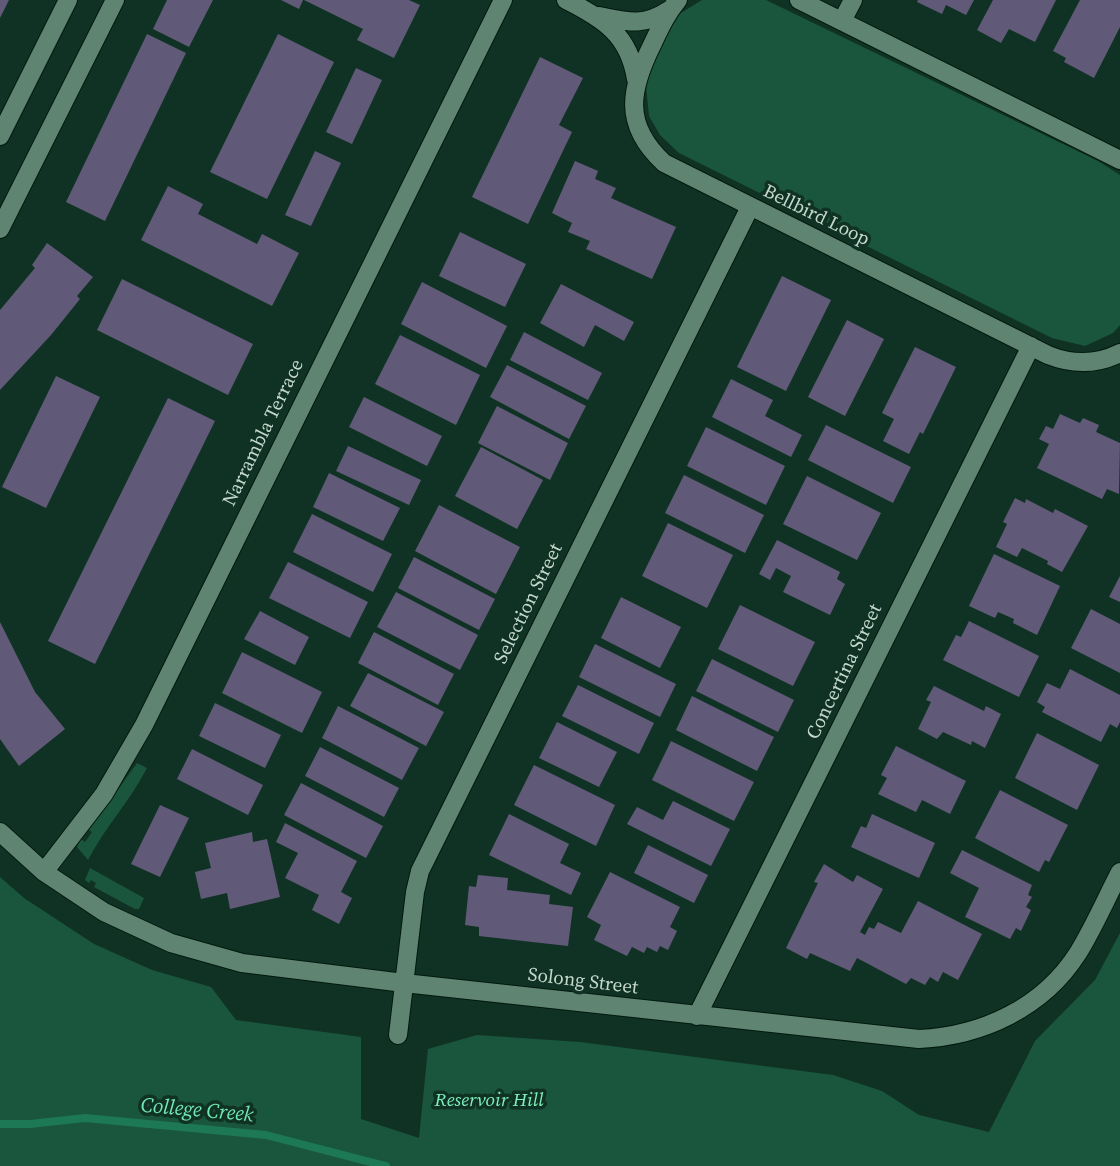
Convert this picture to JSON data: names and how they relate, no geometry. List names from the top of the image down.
{
  "streets": {
    "street": [
      "Bellbird Loop",
      "Narrambla Terrace",
      "Selection Street",
      "Concertina Street",
      "Solong Street"
    ]
  },
  "crossings": [
    ["Bellbird Loop", "Selection Street"],
    ["Bellbird Loop", "Concertina Street"],
    ["Narrambla Terrace", "Solong Street"],
    ["Selection Street", "Solong Street"],
    ["Concertina Street", "Solong Street"]
  ],
  "water": ["College Creek"],
  "parks": ["Reservoir Hill"]
}
